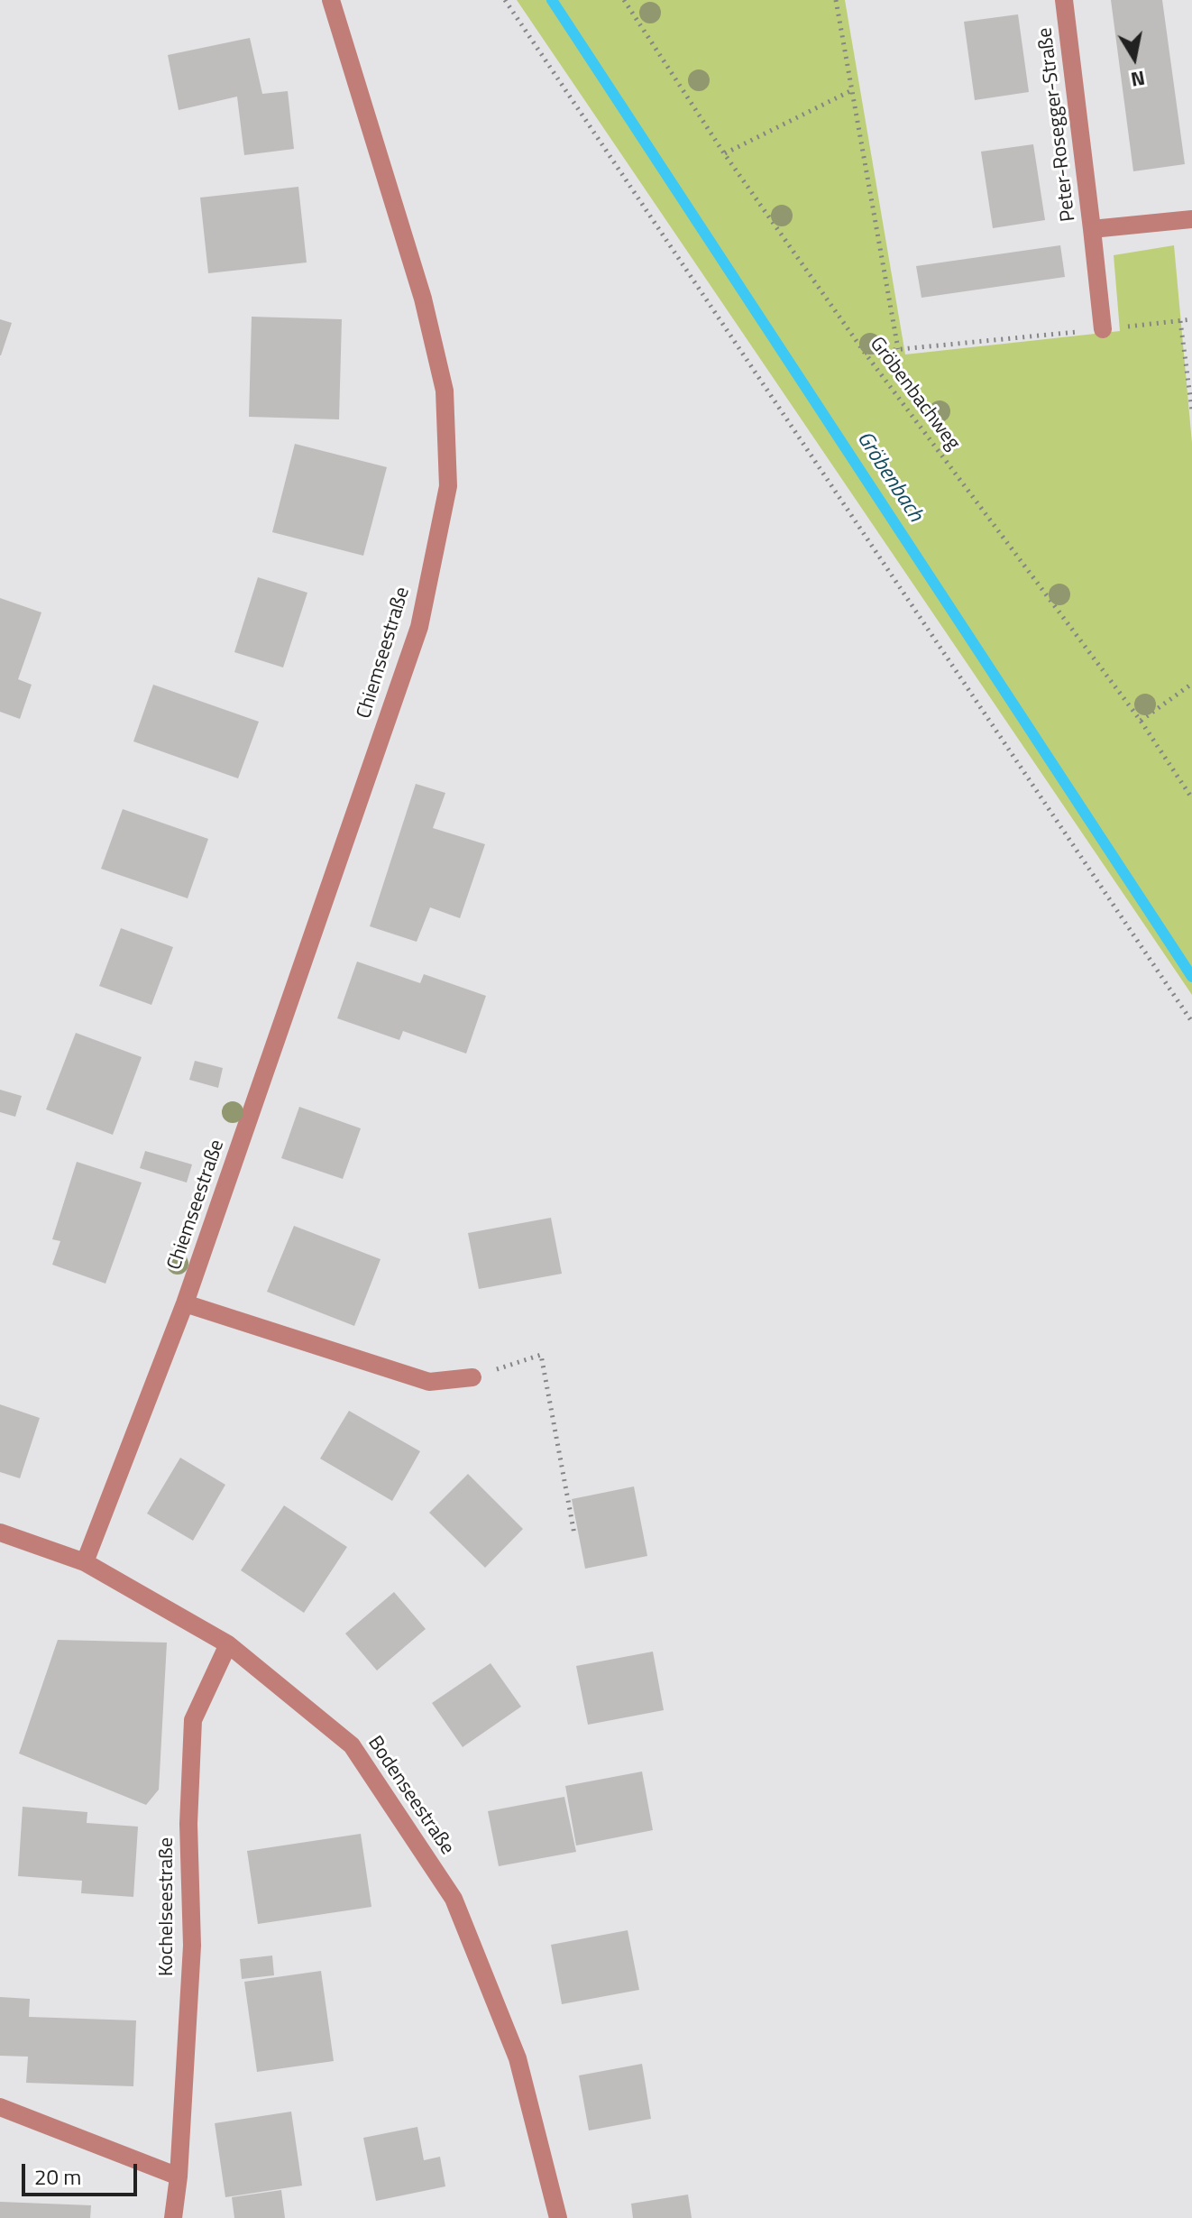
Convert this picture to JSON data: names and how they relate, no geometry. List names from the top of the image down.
{
  "streets": {
    "street": [
      "Peter-Rosegger-Straße",
      "Chiemseestraße",
      "Bodenseestraße",
      "Kochelseestraße"
    ],
    "path": ["Gröbenbachweg"]
  },
  "crossings": [
    ["Chiemseestraße", "Bodenseestraße"],
    ["Bodenseestraße", "Kochelseestraße"]
  ],
  "water": ["Gröbenbach"],
  "scale_bar": "20 m",
  "north": "bottom"
}
